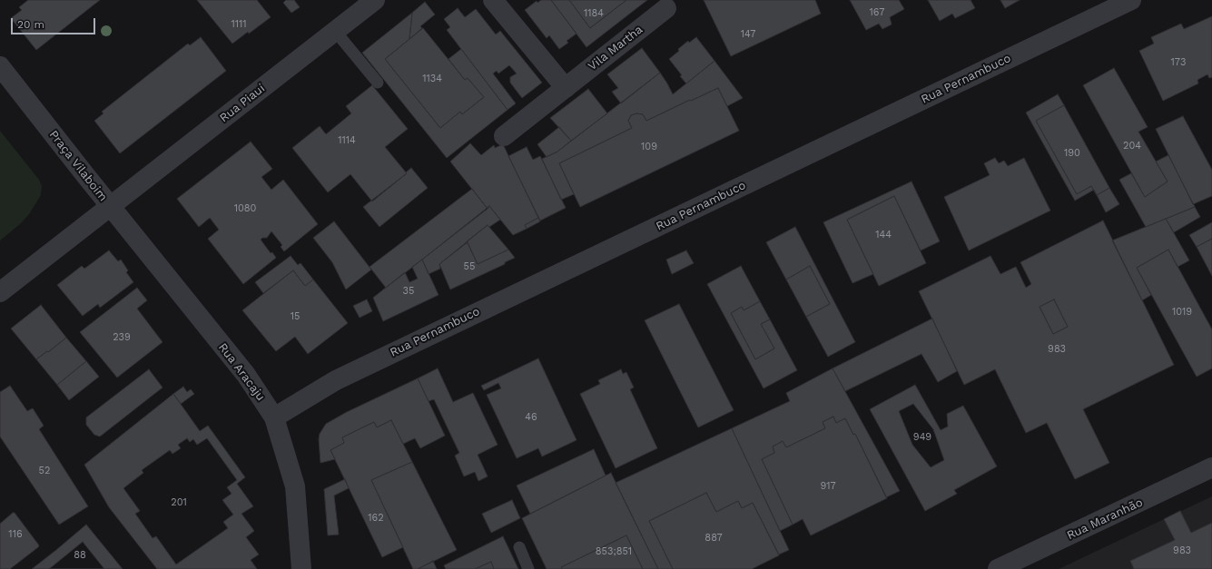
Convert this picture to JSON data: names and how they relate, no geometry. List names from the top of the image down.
{
  "streets": {
    "street": [
      "Vila Martha",
      "Rua Pernambuco",
      "Rua Piauí",
      "Praça Vilaboim",
      "Rua Aracaju",
      "Rua Maranhão"
    ]
  },
  "crossings": [
    ["Rua Pernambuco", "Rua Aracaju"],
    ["Rua Piauí", "Praça Vilaboim"],
    ["Rua Piauí", "Rua Aracaju"],
    ["Praça Vilaboim", "Rua Aracaju"]
  ],
  "house_numbers": [
    "167",
    "1184",
    "1111",
    "147",
    "173",
    "1134",
    "1114",
    "204",
    "109",
    "190",
    "1080",
    "144",
    "55",
    "35",
    "1019",
    "15",
    "239",
    "983",
    "46",
    "949",
    "52",
    "917",
    "201",
    "162",
    "116",
    "887",
    "983",
    "853;851",
    "88"
  ],
  "scale_bar": "20 m"
}
